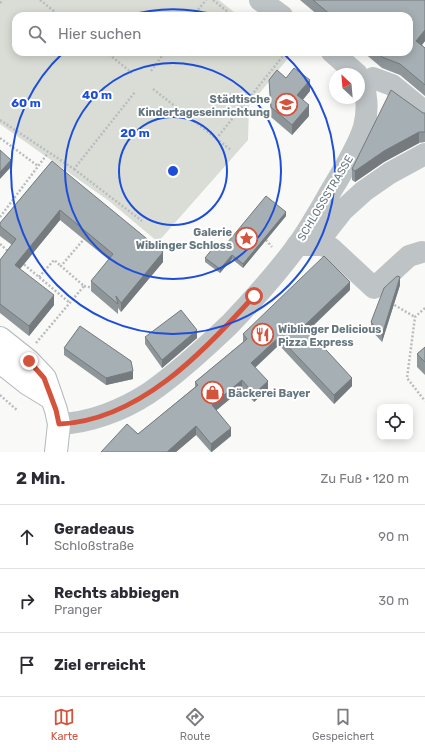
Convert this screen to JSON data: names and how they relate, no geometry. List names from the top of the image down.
{
  "streets": {
    "street": ["SCHLOSSSTRASSE"]
  },
  "places": {
    "school or university": ["Städtische Kindertageseinrichtung"],
    "place": ["Galerie Wiblinger Schloss"],
    "restaurant": ["Wiblinger Delicious Pizza Express"],
    "shop": ["Bäckerei Bayer"]
  },
  "north": "top left",
  "page": {
    "search": "Hier suchen",
    "heading": ["2 Min.", "Zu Fuß · 120 m"],
    "list": [
      ["Geradeaus", "Schloßstraße", "90 m"],
      ["Rechts abbiegen", "Pranger", "30 m"],
      "Ziel erreicht"
    ],
    "nav": ["Karte", "Route", "Gespeichert"]
  },
  "rings": ["40 m", "60 m", "20 m"]
}
